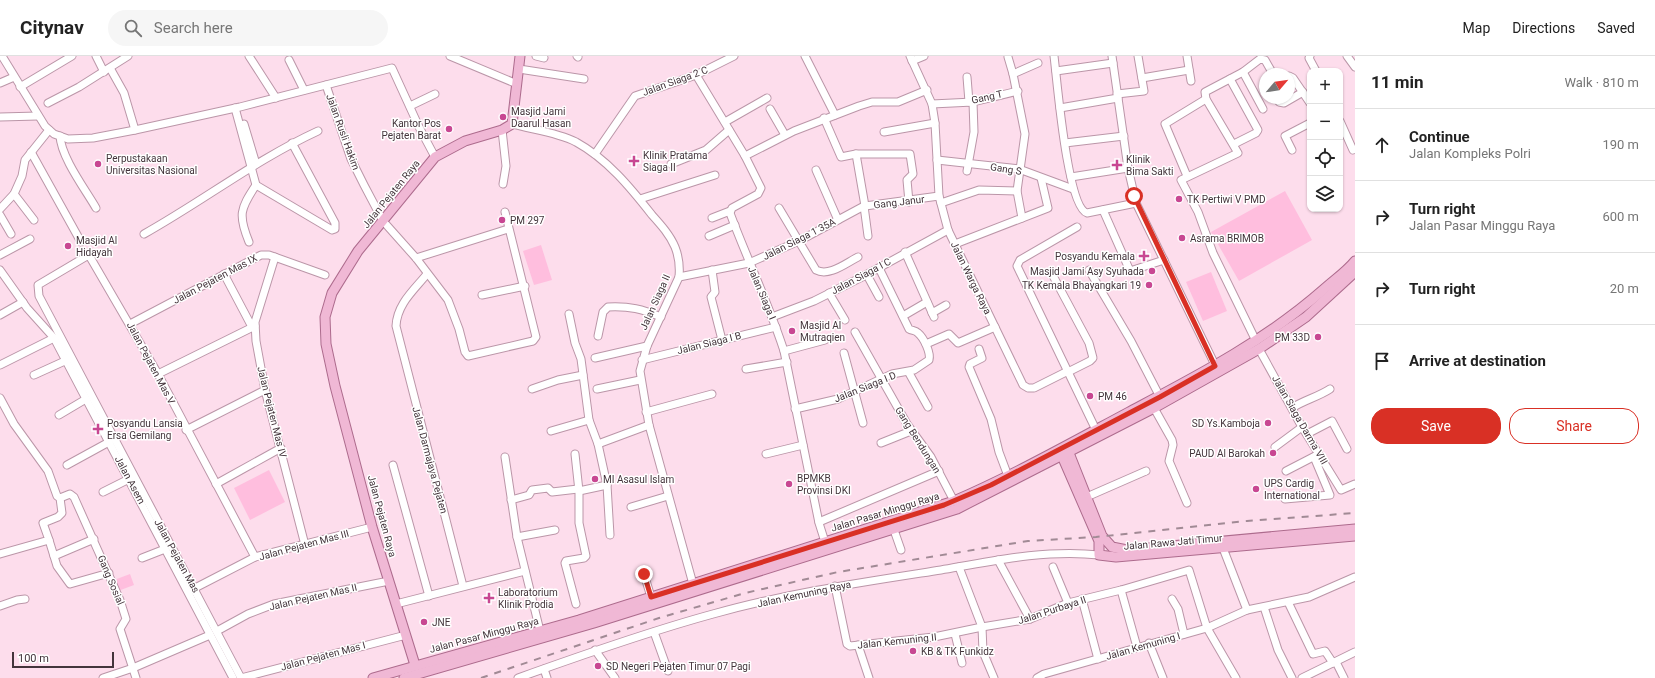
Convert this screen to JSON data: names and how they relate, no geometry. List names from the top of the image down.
{
  "streets": {
    "main road": ["Jalan Pejaten Raya", "Jalan Pasar Minggu Raya", "Jalan Rawa Jati Timur"],
    "street": [
      "Jalan Siaga 2 C",
      "Gang T",
      "Jalan Rusli Hakim",
      "Gang S",
      "Gang Janur",
      "Jalan Siaga 1 35A",
      "Jalan Siaga I C",
      "Jalan Warga Raya",
      "Jalan Pejaten Mas IX",
      "Jalan Siaga I",
      "Jalan Siaga II",
      "Jalan Siaga I B",
      "Jalan Pejaten Mas V",
      "Jalan Siaga I D",
      "Jalan Pejaten Mas IV",
      "Jalan Siaga Darma VIII",
      "Gang Bendungan",
      "Jalan Darmajaya Pejaten",
      "Jalan Asem",
      "Jalan Pejaten Mas III",
      "Jalan Pejaten Mas",
      "Gang Sosial",
      "Jalan Kemuning Raya",
      "Jalan Pejaten Mas II",
      "Jalan Purbaya II",
      "Jalan Kemuning II",
      "Jalan Kemuning I",
      "Jalan Pejaten Mas I"
    ]
  },
  "crossings": [
    ["Jalan Siaga 2 C", "Jalan Siaga II"],
    ["Gang T", "Jalan Warga Raya"],
    ["Jalan Rusli Hakim", "Jalan Pejaten Raya"],
    ["Gang S", "Jalan Warga Raya"],
    ["Jalan Pejaten Raya", "Jalan Pasar Minggu Raya"],
    ["Jalan Pejaten Raya", "Jalan Pejaten Mas III"],
    ["Jalan Pejaten Raya", "Jalan Pejaten Mas II"],
    ["Jalan Pejaten Raya", "Jalan Pejaten Mas I"],
    ["Gang Janur", "Jalan Warga Raya"],
    ["Jalan Siaga 1 35A", "Jalan Siaga I"],
    ["Jalan Siaga 1 35A", "Jalan Siaga II"],
    ["Jalan Siaga I C", "Jalan Warga Raya"],
    ["Jalan Siaga I C", "Jalan Siaga I"],
    ["Jalan Pejaten Mas IX", "Jalan Pejaten Mas V"],
    ["Jalan Pejaten Mas IX", "Jalan Pejaten Mas IV"],
    ["Jalan Siaga I", "Jalan Siaga I B"],
    ["Jalan Siaga I", "Jalan Siaga I D"],
    ["Jalan Siaga I", "Jalan Pasar Minggu Raya"],
    ["Jalan Siaga II", "Jalan Siaga I B"],
    ["Jalan Siaga II", "Jalan Pasar Minggu Raya"],
    ["Jalan Pejaten Mas V", "Jalan Pejaten Mas III"],
    ["Jalan Pejaten Mas V", "Jalan Pejaten Mas"],
    ["Jalan Siaga I D", "Gang Bendungan"],
    ["Jalan Pejaten Mas IV", "Jalan Pejaten Mas III"],
    ["Jalan Siaga Darma VIII", "Jalan Pasar Minggu Raya"],
    ["Gang Bendungan", "Jalan Pasar Minggu Raya"],
    ["Jalan Pasar Minggu Raya", "Jalan Rawa Jati Timur"],
    ["Jalan Rawa Jati Timur", "Jalan Kemuning Raya"],
    ["Jalan Pejaten Mas III", "Jalan Pejaten Mas"],
    ["Jalan Pejaten Mas", "Jalan Pejaten Mas II"],
    ["Jalan Pejaten Mas", "Jalan Pejaten Mas I"],
    ["Jalan Kemuning Raya", "Jalan Kemuning II"],
    ["Jalan Purbaya II", "Jalan Kemuning II"],
    ["Jalan Purbaya II", "Jalan Kemuning I"]
  ],
  "places": {
    "other": [
      "Masjid Jami Daarul Hasan",
      "Kantor Pos Pejaten Barat",
      "Perpustakaan Universitas Nasional",
      "TK Pertiwi V PMD",
      "PM 297",
      "Asrama BRIMOB",
      "Masjid Al Hidayah",
      "Masjid Jami Asy Syuhada",
      "TK Kemala Bhayangkari 19",
      "Masjid Al Mutraqien",
      "PM 33D",
      "PM 46",
      "SD Ys.Kamboja",
      "PAUD Al Barokah",
      "MI Asasul Islam",
      "BPMKB Provinsi DKI",
      "UPS Cardig International",
      "JNE",
      "KB & TK Funkidz",
      "SD Negeri Pejaten Timur 07 Pagi"
    ],
    "health": [
      "Klinik Pratama Siaga II",
      "Klinik Bima Sakti",
      "Posyandu Kemala",
      "Posyandu Lansia Ersa Gemilang",
      "Laboratorium Klinik Prodia"
    ]
  },
  "scale_bar": "100 m",
  "north": "top right",
  "page": {
    "header": "Citynav",
    "search": "Search here",
    "nav": ["Map", "Directions", "Saved"],
    "heading": ["11 min", "Walk · 810 m"],
    "map_buttons": ["+", "−"],
    "list": [
      ["Continue", "Jalan Kompleks Polri", "190 m"],
      ["Turn right", "Jalan Pasar Minggu Raya", "600 m"],
      ["Turn right", "20 m"],
      "Arrive at destination"
    ],
    "buttons": ["Save", "Share"],
    "scale": "100 m"
  }
}
